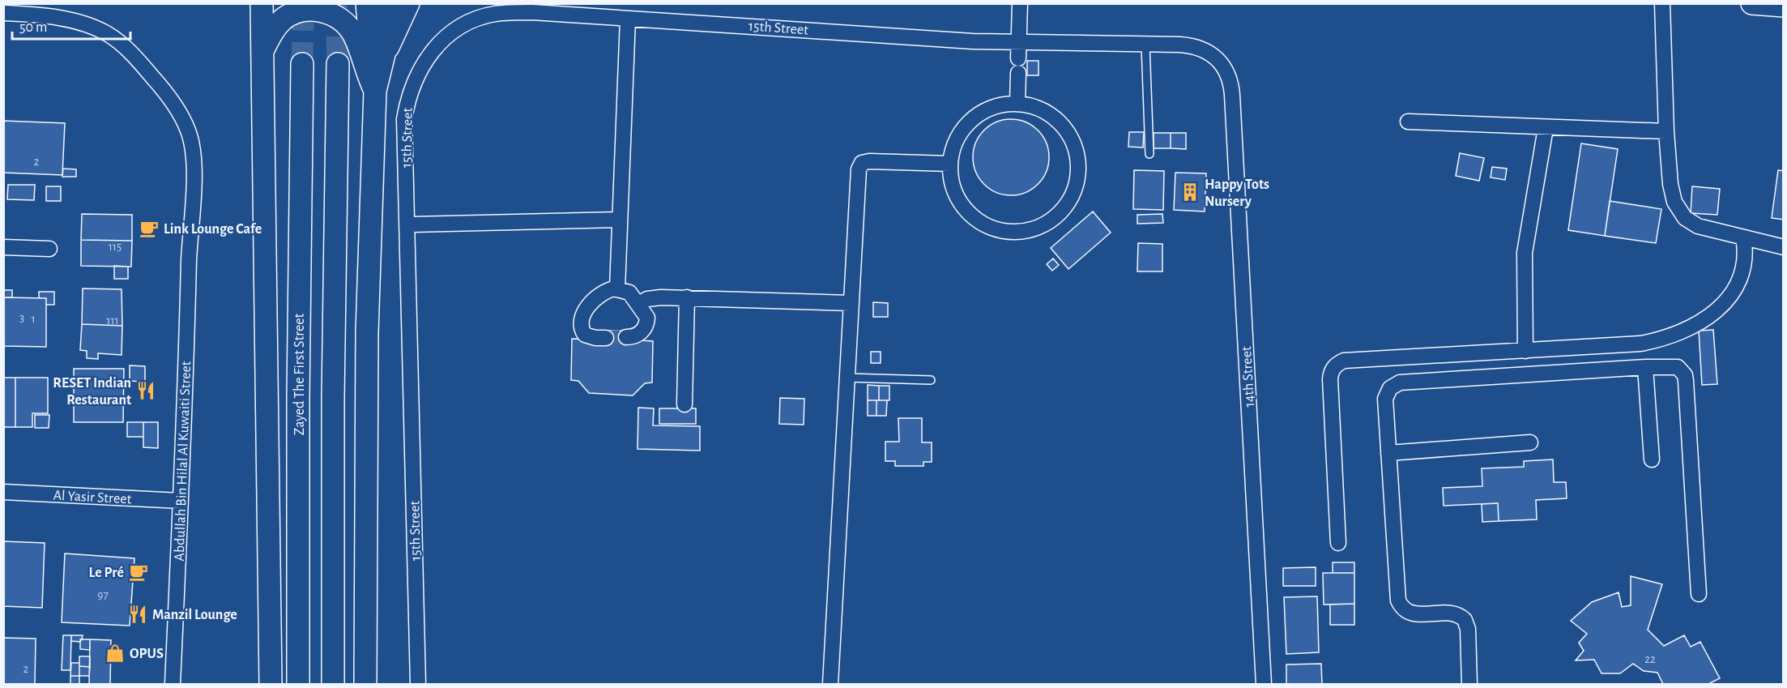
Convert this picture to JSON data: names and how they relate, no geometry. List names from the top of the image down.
{
  "streets": {
    "main road": ["Zayed The First Street"],
    "street": [
      "15th Street",
      "14th Street",
      "Abdullah Bin Hilal Al Kuwaiti Street",
      "Al Yasir Street"
    ]
  },
  "crossings": [
    ["15th Street", "14th Street"],
    ["Abdullah Bin Hilal Al Kuwaiti Street", "Al Yasir Street"]
  ],
  "places": {
    "building": ["Happy Tots Nursery"],
    "cafe": ["Link Lounge Cafe", "Le Pré"],
    "restaurant": ["RESET Indian Restaurant", "Manzil Lounge"],
    "shop": ["OPUS"]
  },
  "house_numbers": [
    "2",
    "115",
    "3",
    "1",
    "111",
    "97",
    "22",
    "2"
  ],
  "scale_bar": "50 m"
}
